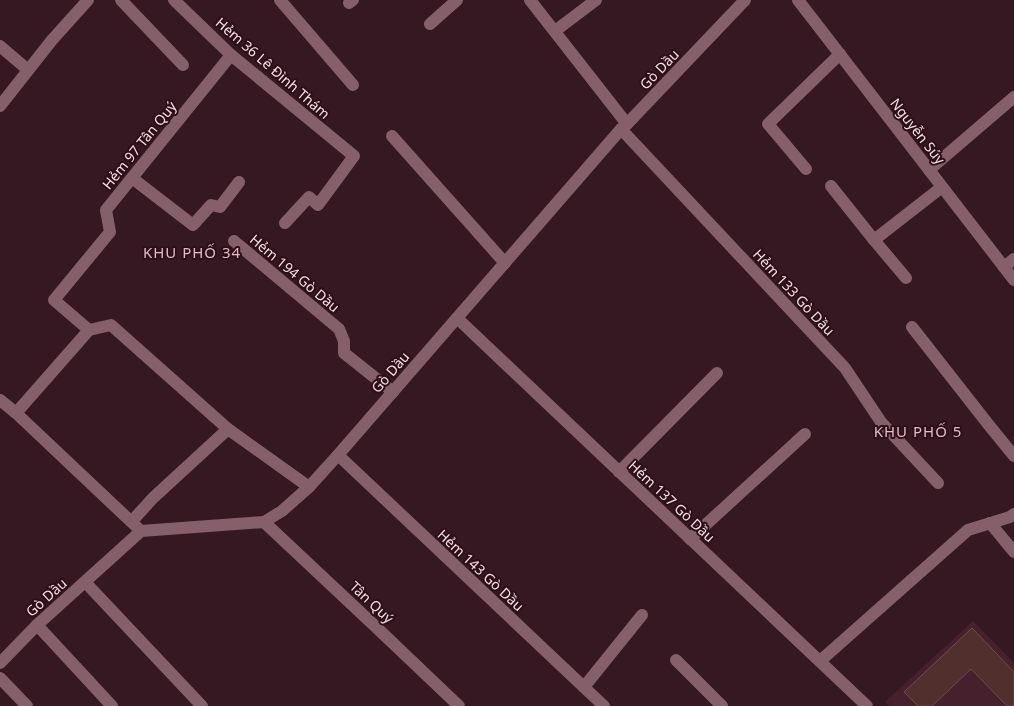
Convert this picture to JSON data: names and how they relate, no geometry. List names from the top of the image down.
{
  "streets": {
    "street": [
      "Hẻm 36 Lê Đình Thám",
      "Gò Dầu",
      "Nguyễn Súy",
      "Hẻm 97 Tân Quý",
      "Hẻm 194 Gò Dầu",
      "Hẻm 133 Gò Dầu",
      "Hẻm 137 Gò Dầu",
      "Hẻm 143 Gò Dầu",
      "Tân Quý"
    ]
  },
  "crossings": [
    ["Hẻm 36 Lê Đình Thám", "Hẻm 97 Tân Quý"],
    ["Gò Dầu", "Hẻm 194 Gò Dầu"],
    ["Gò Dầu", "Hẻm 133 Gò Dầu"],
    ["Gò Dầu", "Hẻm 137 Gò Dầu"],
    ["Gò Dầu", "Hẻm 143 Gò Dầu"],
    ["Gò Dầu", "Tân Quý"]
  ],
  "districts": ["KHU PHỐ 34", "KHU PHỐ 5"]
}
